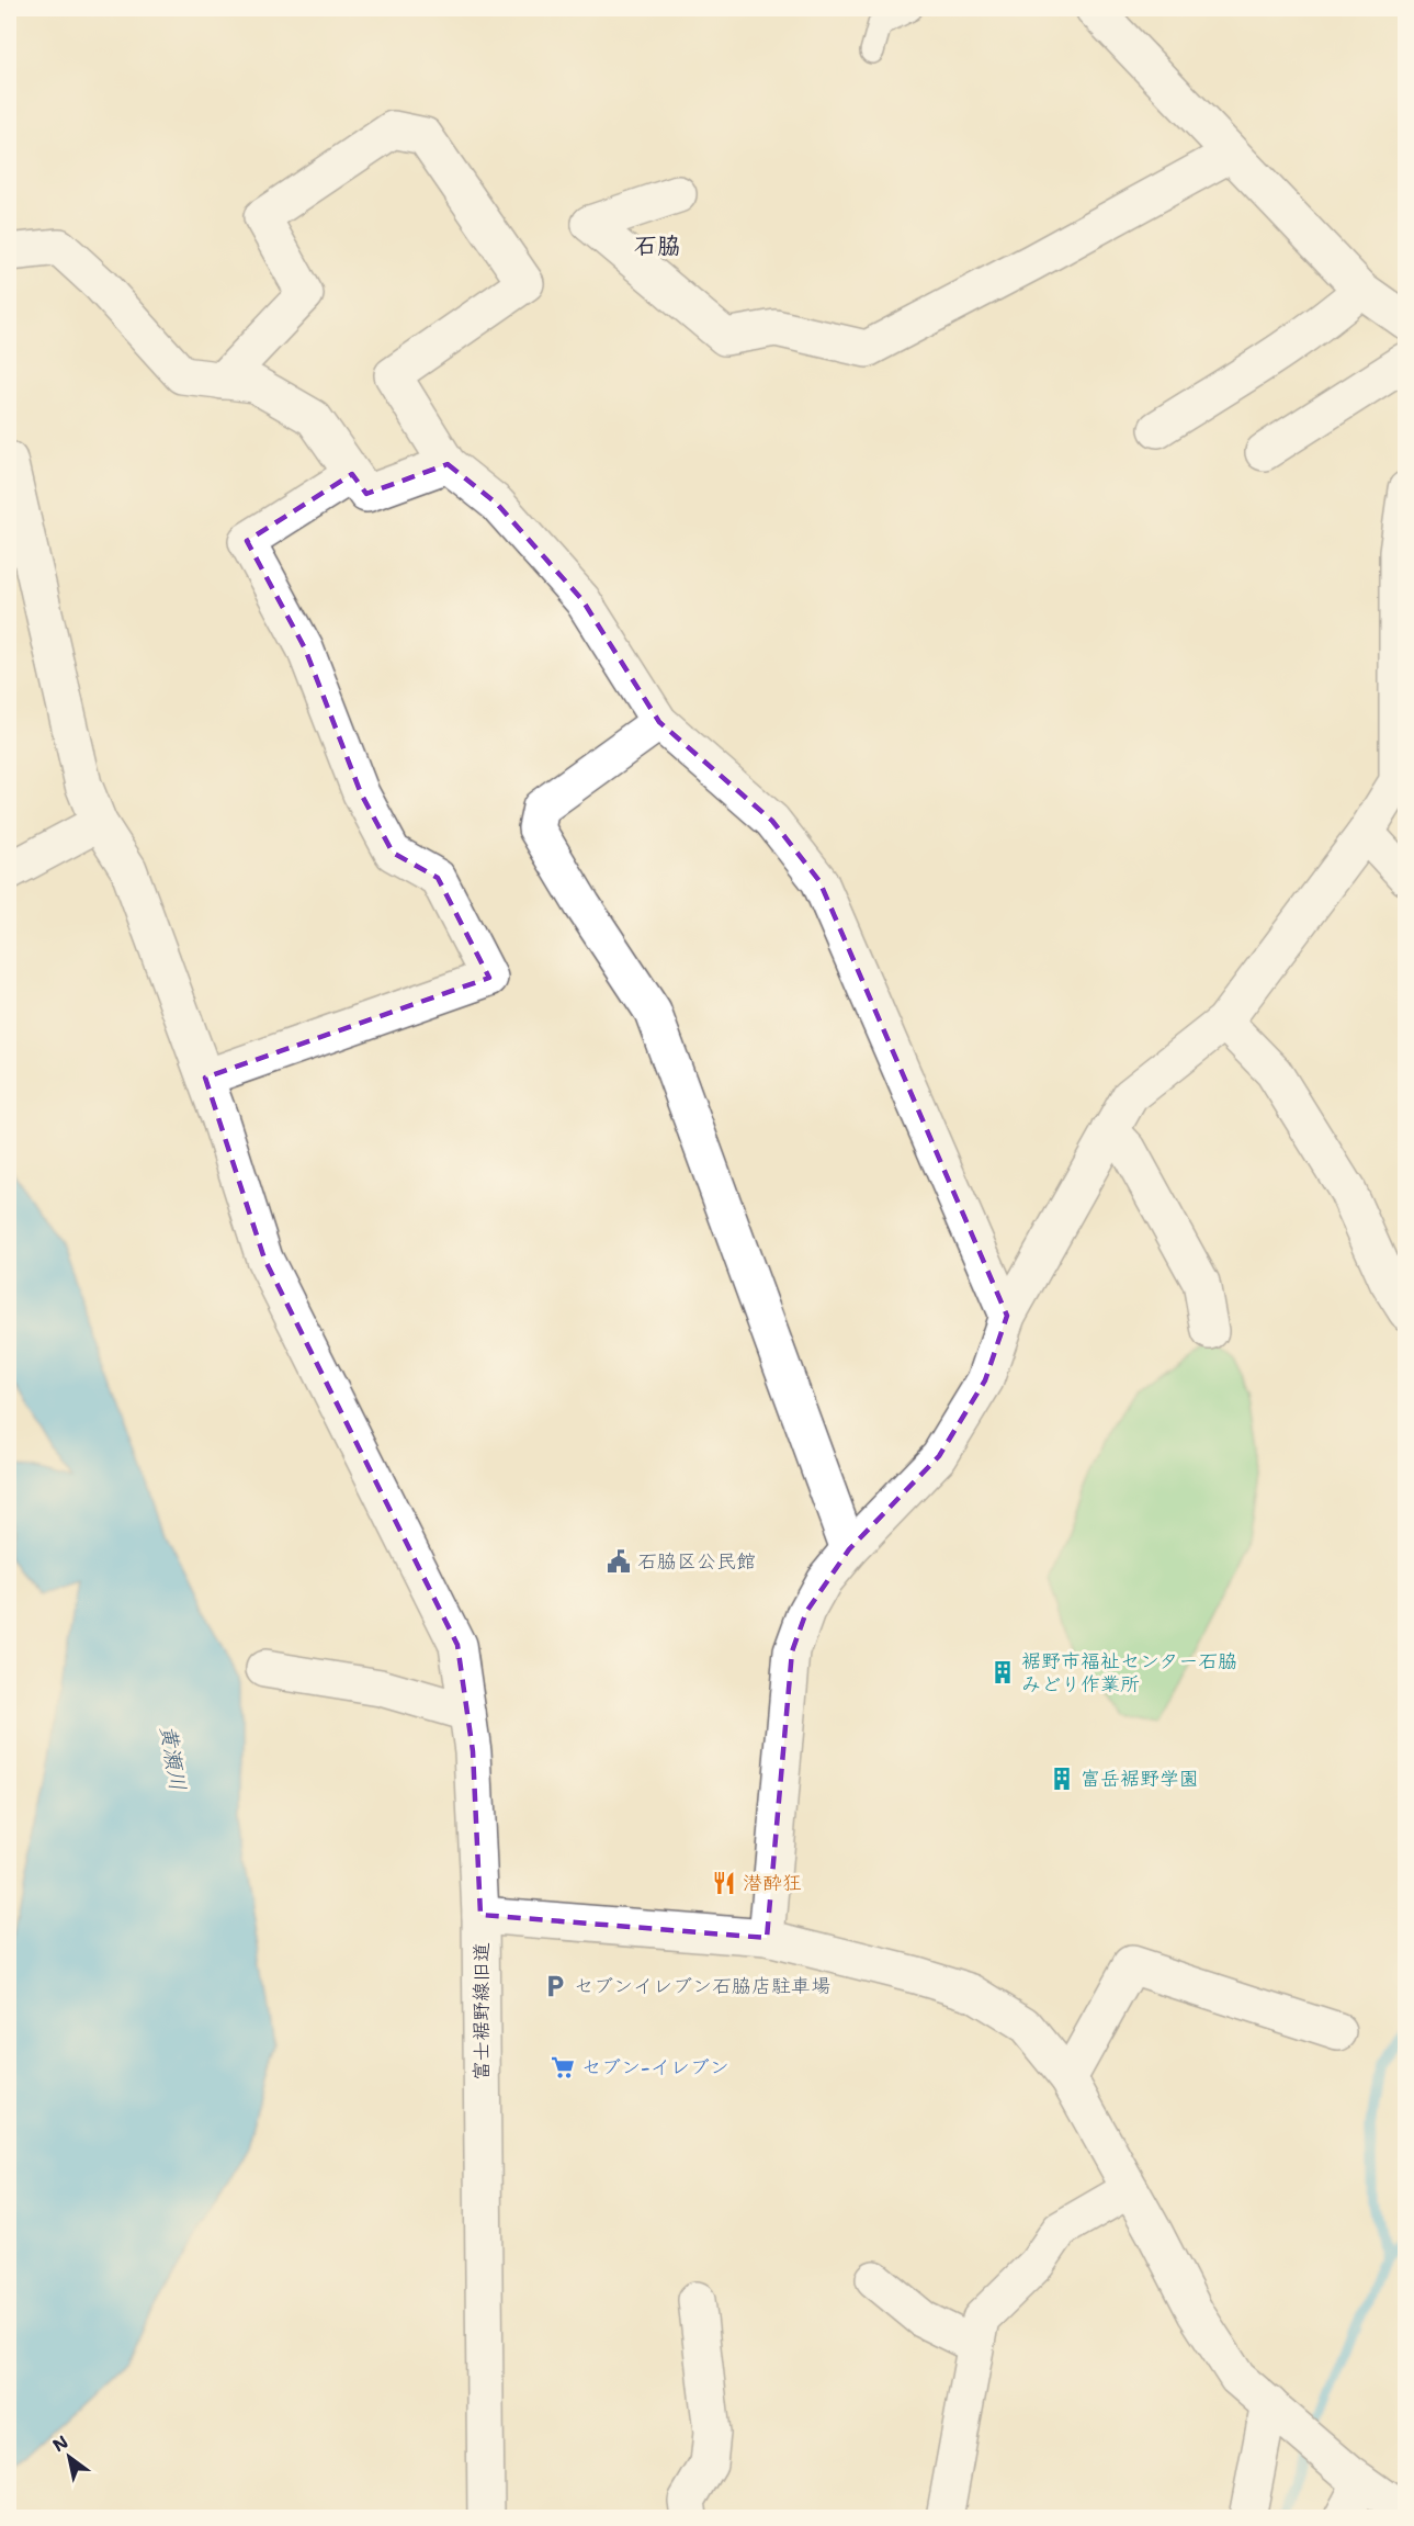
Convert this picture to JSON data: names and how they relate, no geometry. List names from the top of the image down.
{
  "streets": {
    "street": ["富士裾野線旧道"]
  },
  "districts": ["石脇"],
  "water": ["黄瀬川"],
  "places": {
    "public building": ["石脇区公民館"],
    "building": ["裾野市福祉センター石脇 みどり作業所", "富岳裾野学園"],
    "restaurant": ["潜酔狂"],
    "parking": ["セブンイレブン石脇店駐車場"],
    "supermarket": ["セブン-イレブン"]
  },
  "north": "top left"
}
